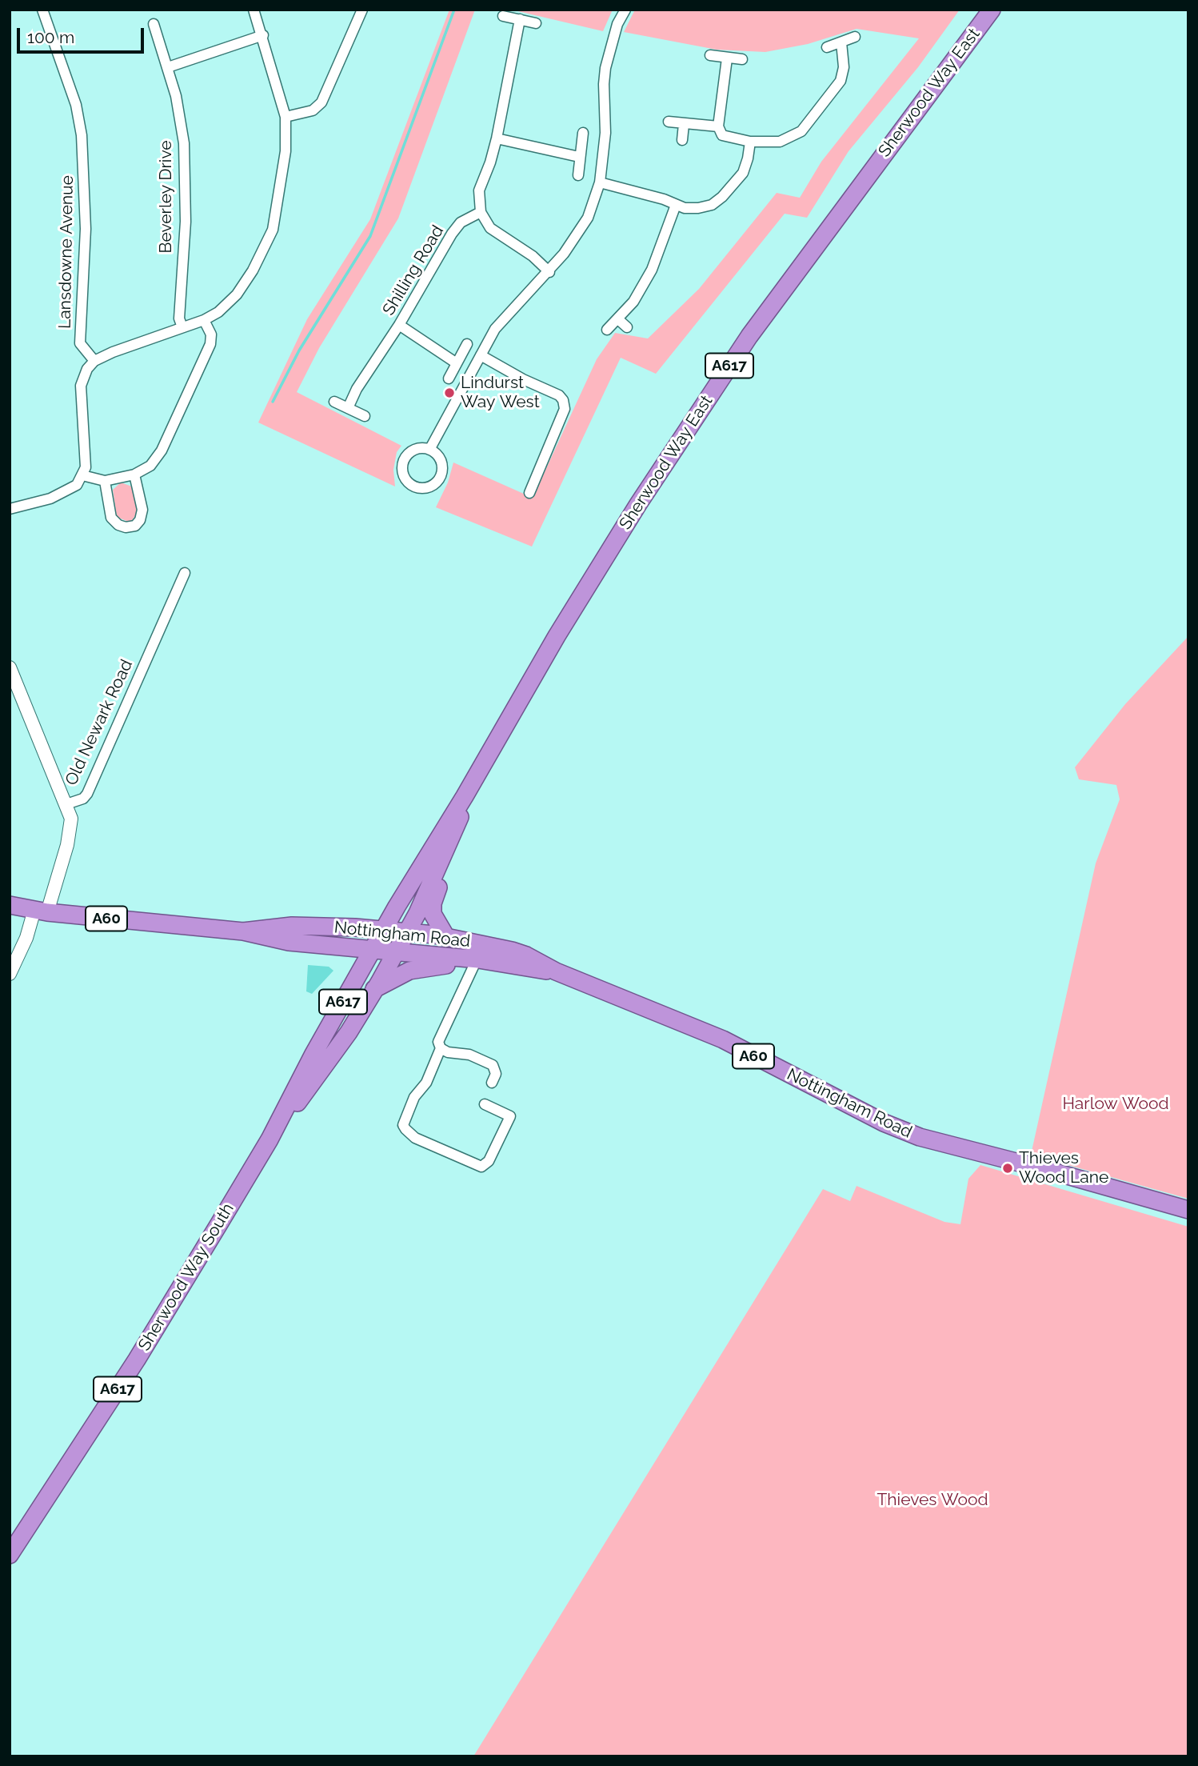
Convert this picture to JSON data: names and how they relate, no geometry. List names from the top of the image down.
{
  "streets": {
    "highway": [
      "Sherwood Way East",
      "A617",
      "A60",
      "Nottingham Road",
      "Sherwood Way South"
    ],
    "street": [
      "Beverley Drive",
      "Lansdowne Avenue",
      "Shilling Road",
      "Old Newark Road"
    ]
  },
  "crossings": [
    ["Sherwood Way East", "Nottingham Road"],
    ["Sherwood Way East", "Sherwood Way South"],
    ["Old Newark Road", "Nottingham Road"],
    ["Nottingham Road", "Sherwood Way South"]
  ],
  "parks": ["Harlow Wood", "Thieves Wood"],
  "places": ["Lindurst Way West", "Thieves Wood Lane"],
  "scale_bar": "100 m"
}
